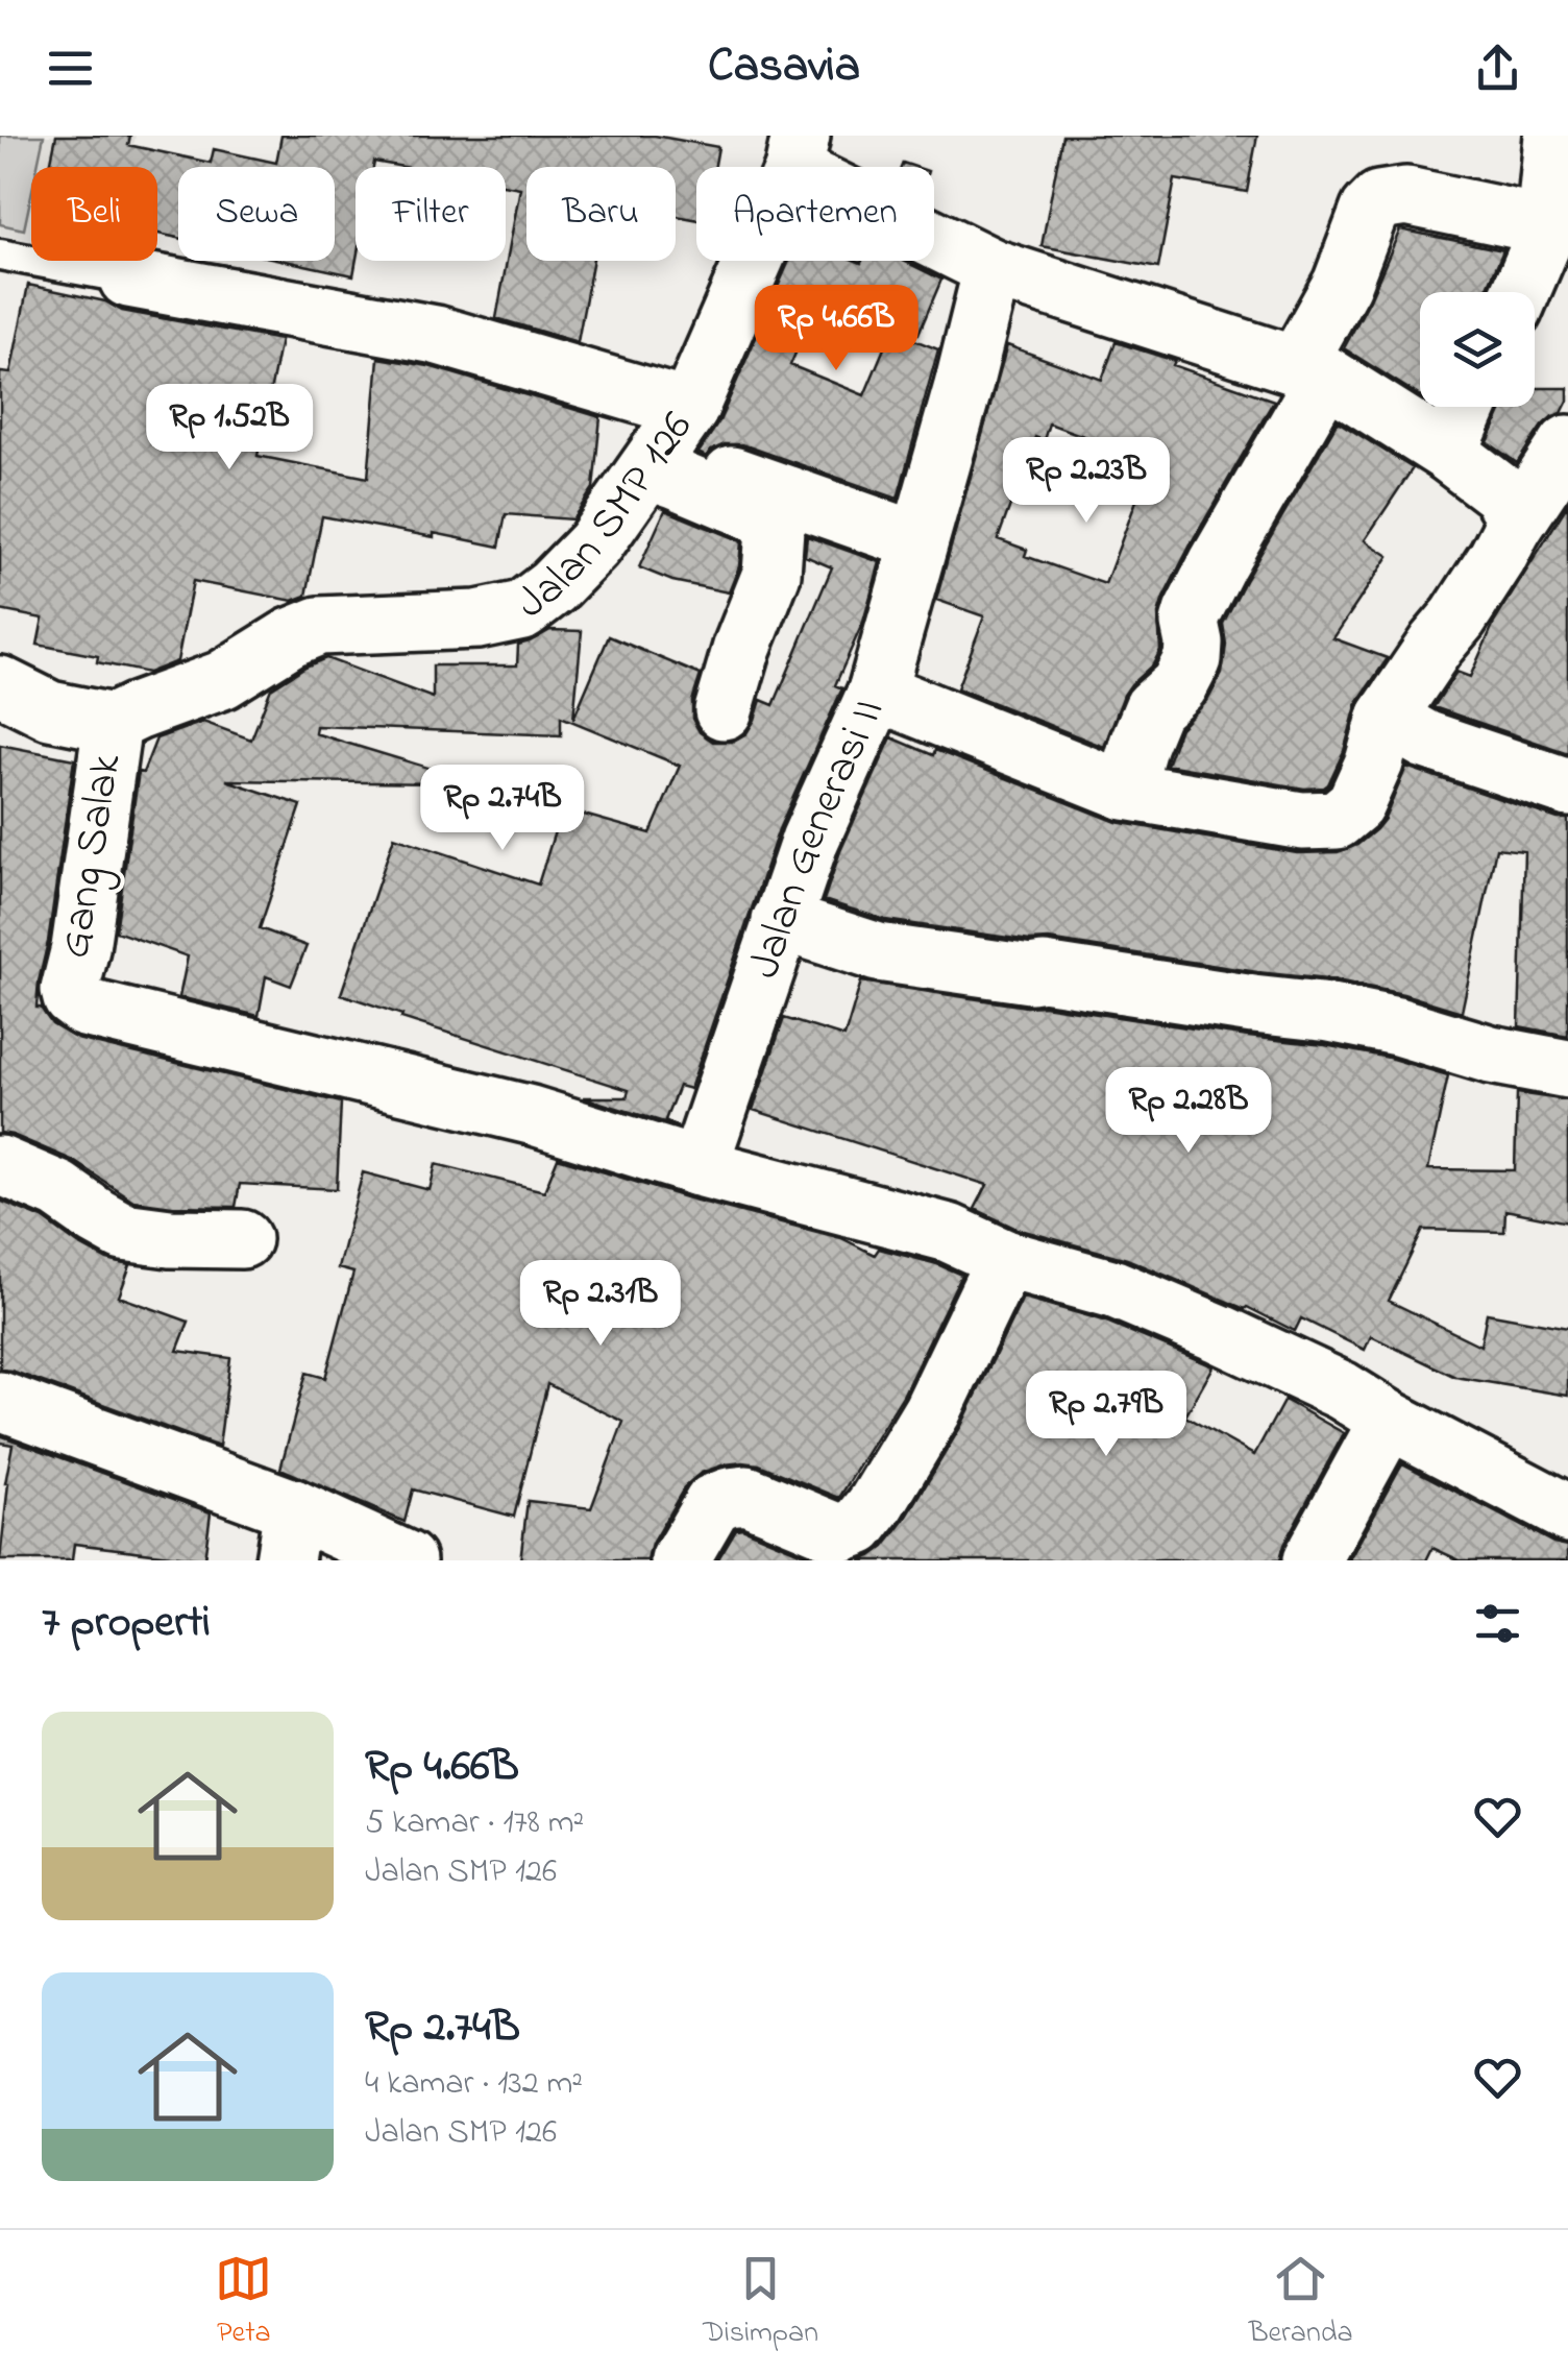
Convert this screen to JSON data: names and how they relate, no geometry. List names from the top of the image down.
{
  "streets": {
    "street": ["Jalan SMP 126", "Jalan Generasi II", "Gang Salak"]
  },
  "crossings": [
    ["Jalan SMP 126", "Gang Salak"],
    ["Jalan Generasi II", "Gang Salak"]
  ],
  "page": {
    "header": "Casavia",
    "chip": [
      "Beli",
      "Sewa",
      "Filter",
      "Baru",
      "Apartemen"
    ],
    "price": [
      "Rp 4.66B",
      "Rp 1.52B",
      "Rp 2.23B",
      "Rp 2.74B",
      "Rp 2.28B",
      "Rp 2.31B",
      "Rp 2.79B"
    ],
    "heading": "7 properti",
    "list": [
      {
        "name": "Rp 4.66B",
        "note": "5 kamar · 178 m² · Jalan SMP 126"
      },
      {
        "name": "Rp 2.74B",
        "note": "4 kamar · 132 m² · Jalan SMP 126"
      }
    ],
    "tabs": ["Peta", "Disimpan", "Beranda"]
  }
}
